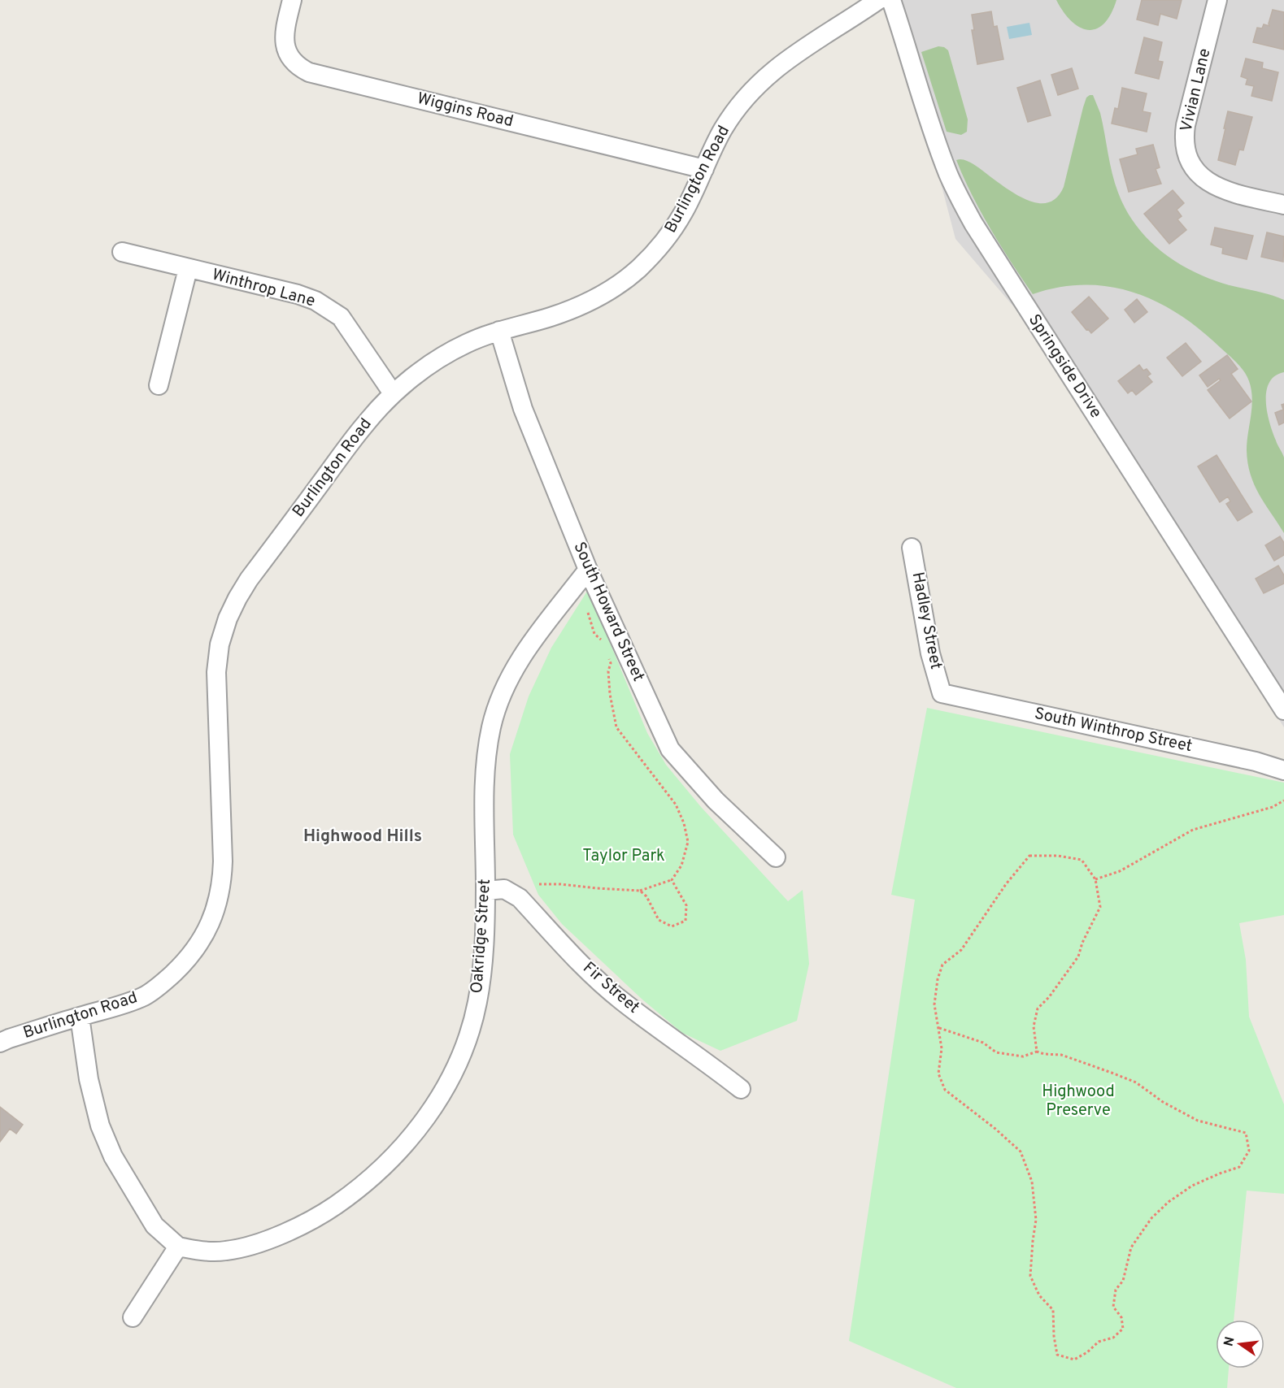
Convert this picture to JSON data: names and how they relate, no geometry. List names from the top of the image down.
{
  "streets": {
    "street": [
      "Vivian Lane",
      "Wiggins Road",
      "Burlington Road",
      "Winthrop Lane",
      "Springside Drive",
      "South Howard Street",
      "Hadley Street",
      "South Winthrop Street",
      "Oakridge Street",
      "Fir Street"
    ]
  },
  "crossings": [
    ["Wiggins Road", "Burlington Road"],
    ["Burlington Road", "Winthrop Lane"],
    ["Burlington Road", "South Howard Street"],
    ["South Howard Street", "Oakridge Street"],
    ["Hadley Street", "South Winthrop Street"],
    ["Oakridge Street", "Fir Street"]
  ],
  "districts": ["Highwood Hills"],
  "parks": ["Taylor Park", "Highwood Preserve"],
  "north": "left"
}
